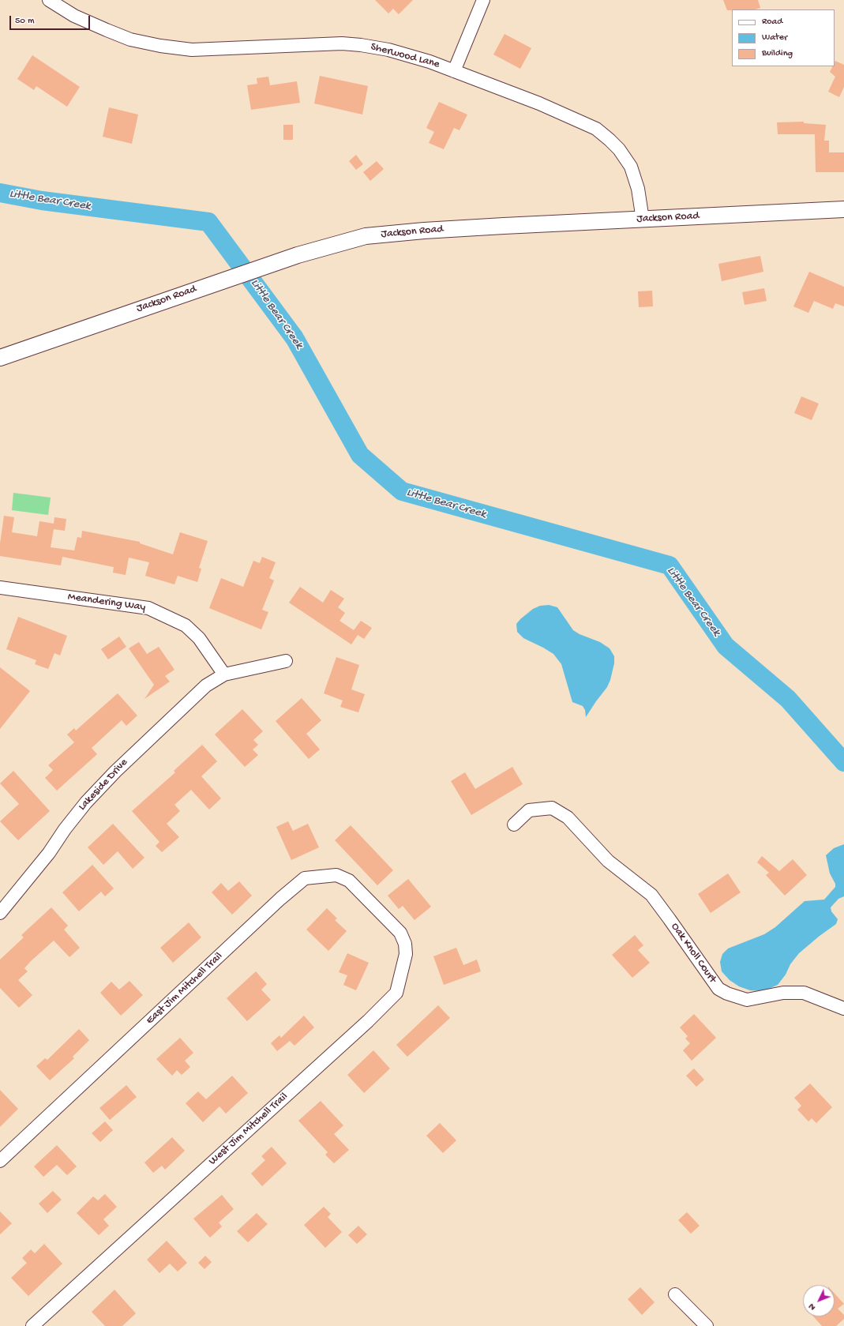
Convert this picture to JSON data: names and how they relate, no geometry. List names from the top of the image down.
{
  "streets": {
    "main road": ["Jackson Road"],
    "street": [
      "Sherwood Lane",
      "Meandering Way",
      "Lakeside Drive",
      "Oak Knoll Court",
      "East Jim Mitchell Trail",
      "West Jim Mitchell Trail"
    ]
  },
  "crossings": [
    ["Sherwood Lane", "Jackson Road"],
    ["Meandering Way", "Lakeside Drive"],
    ["East Jim Mitchell Trail", "West Jim Mitchell Trail"]
  ],
  "water": ["Little Bear Creek"],
  "legend": ["Road", "Water", "Building"],
  "scale_bar": "50 m",
  "north": "bottom left"
}
